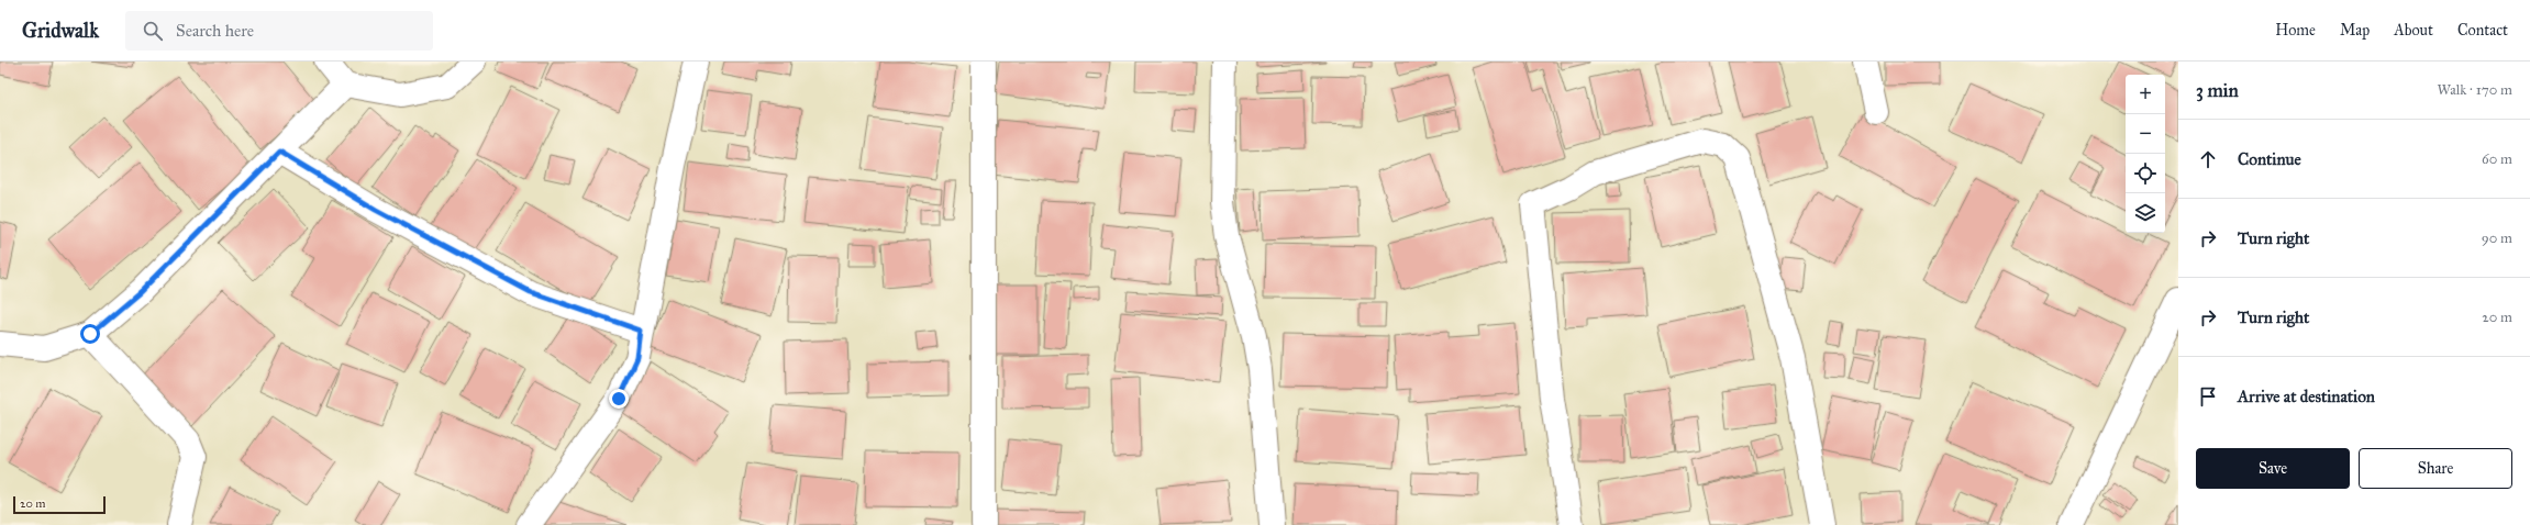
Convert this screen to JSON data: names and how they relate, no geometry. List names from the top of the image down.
{
  "scale_bar": "20 m",
  "page": {
    "header": "Gridwalk",
    "search": "Search here",
    "nav": [
      "Home",
      "Map",
      "About",
      "Contact"
    ],
    "heading": ["3 min", "Walk · 170 m"],
    "map_buttons": ["+", "−"],
    "list": [
      ["Continue", "60 m"],
      ["Turn right", "90 m"],
      ["Turn right", "20 m"],
      "Arrive at destination"
    ],
    "buttons": ["Save", "Share"],
    "scale": "20 m"
  }
}
